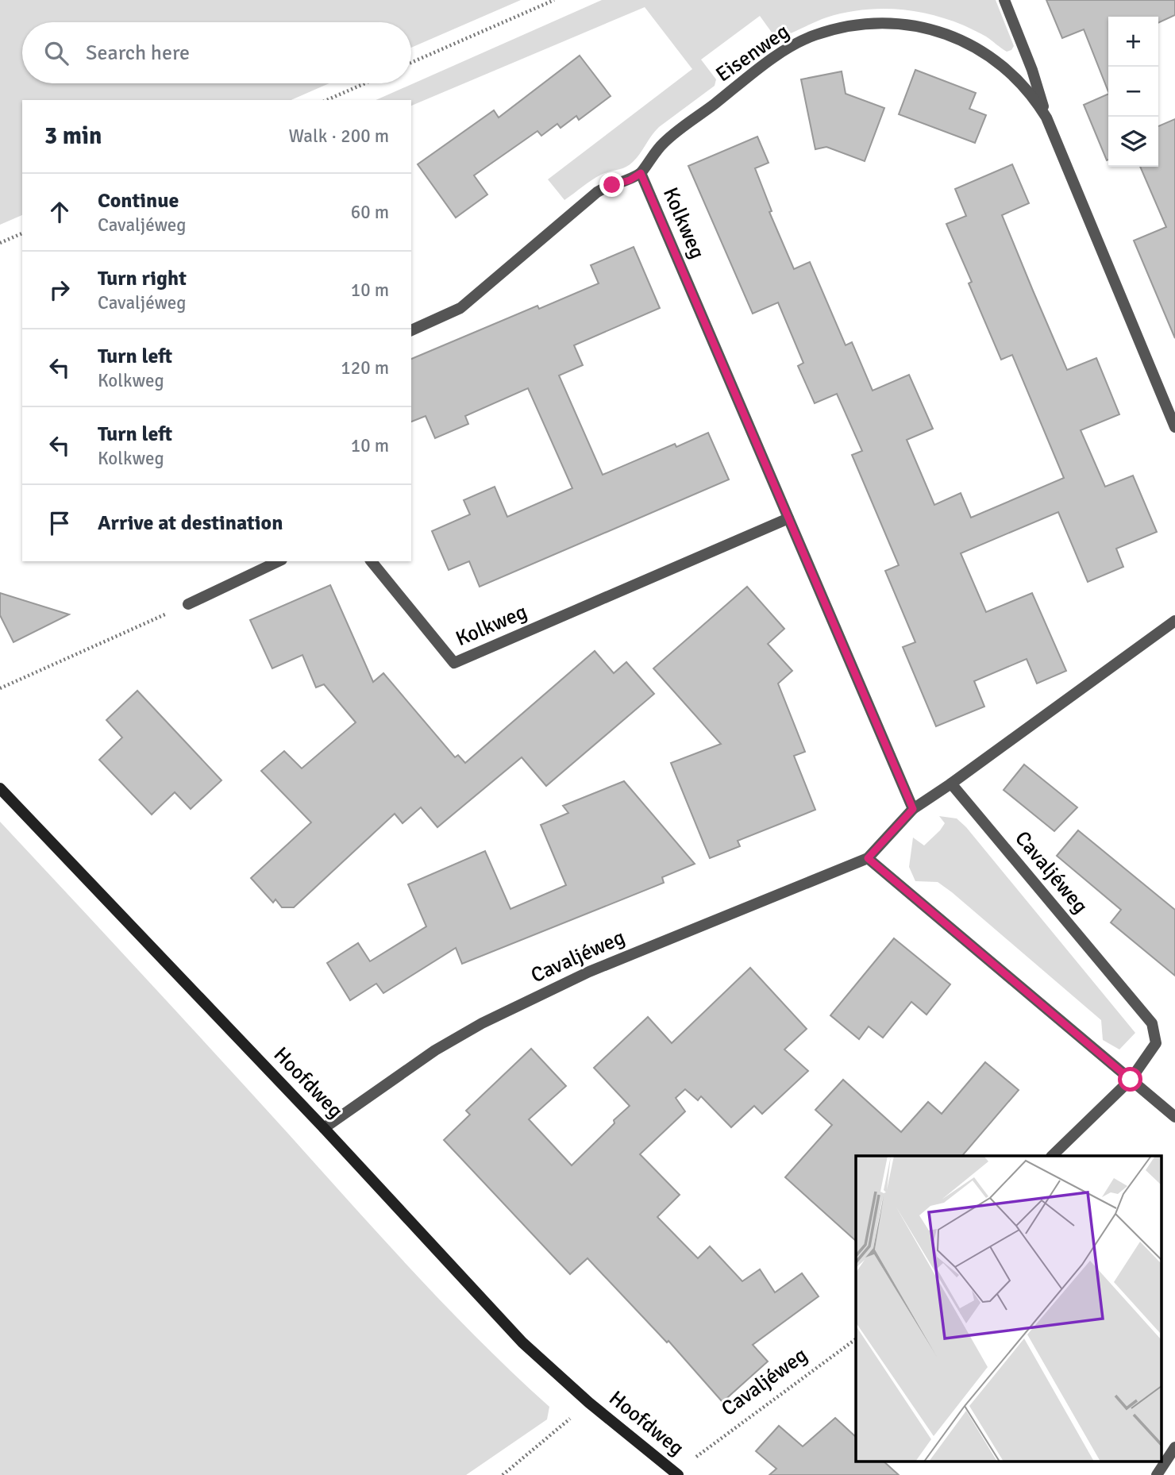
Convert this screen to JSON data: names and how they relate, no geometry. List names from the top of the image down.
{
  "streets": {
    "street": [
      "Eisenweg",
      "Kolkweg",
      "Cavaljéweg",
      "Hoofdweg"
    ]
  },
  "crossings": [
    ["Eisenweg", "Kolkweg"],
    ["Kolkweg", "Cavaljéweg"],
    ["Cavaljéweg", "Hoofdweg"]
  ],
  "page": {
    "map_buttons": ["+", "−"],
    "search": "Search here",
    "heading": ["3 min", "Walk · 200 m"],
    "list": [
      ["Continue", "Cavaljéweg", "60 m"],
      ["Turn right", "Cavaljéweg", "10 m"],
      ["Turn left", "Kolkweg", "120 m"],
      ["Turn left", "Kolkweg", "10 m"],
      "Arrive at destination"
    ]
  }
}
